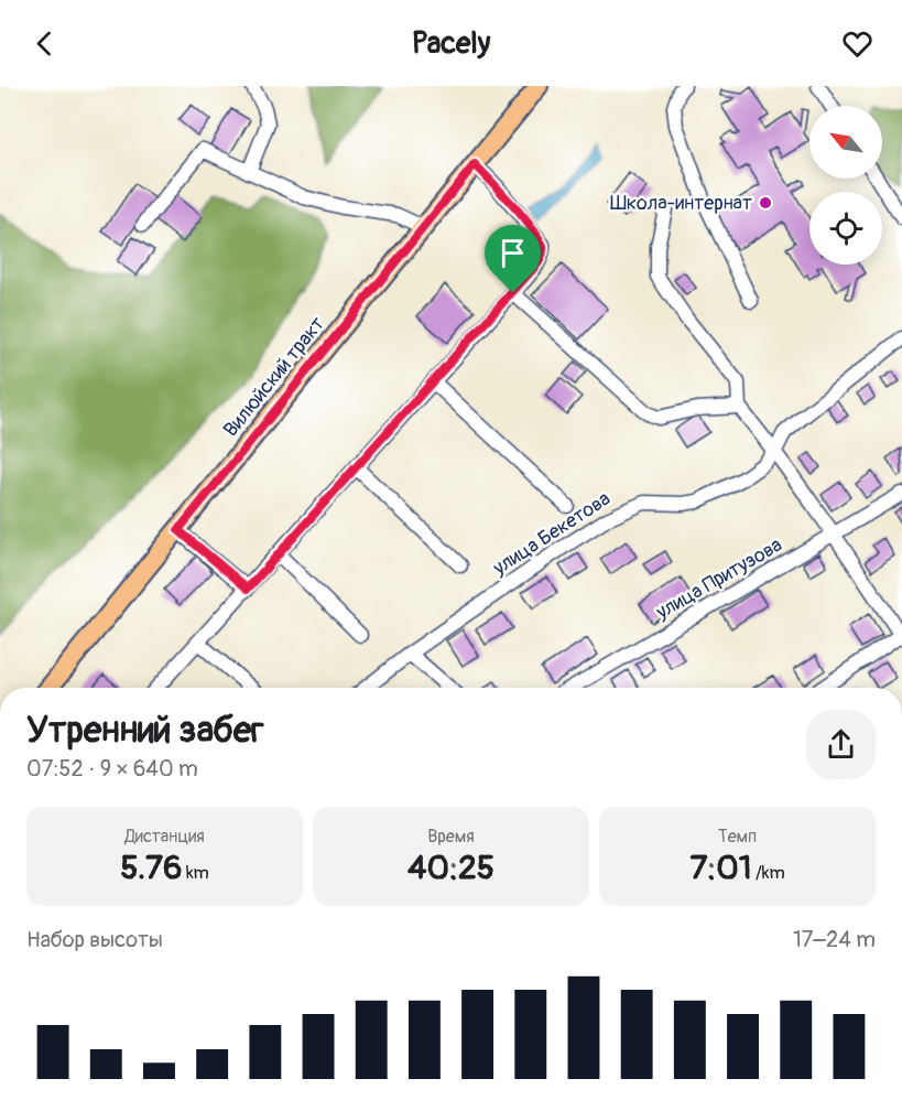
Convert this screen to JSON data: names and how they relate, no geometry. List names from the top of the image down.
{
  "streets": {
    "main road": ["Вилюйский тракт"],
    "street": ["улица Бекетова", "улица Притузова"]
  },
  "places": ["Школа-интернат"],
  "north": "top left",
  "page": {
    "header": "Pacely",
    "heading": ["Утренний забег", "07:52 · 9 × 640 m"],
    "stats": [
      ["Дистанция", "5.76 km"],
      ["Время", "40:25"],
      ["Темп", "7:01 /km"]
    ],
    "chart": ["Набор высоты", "17–24 m"]
  }
}
